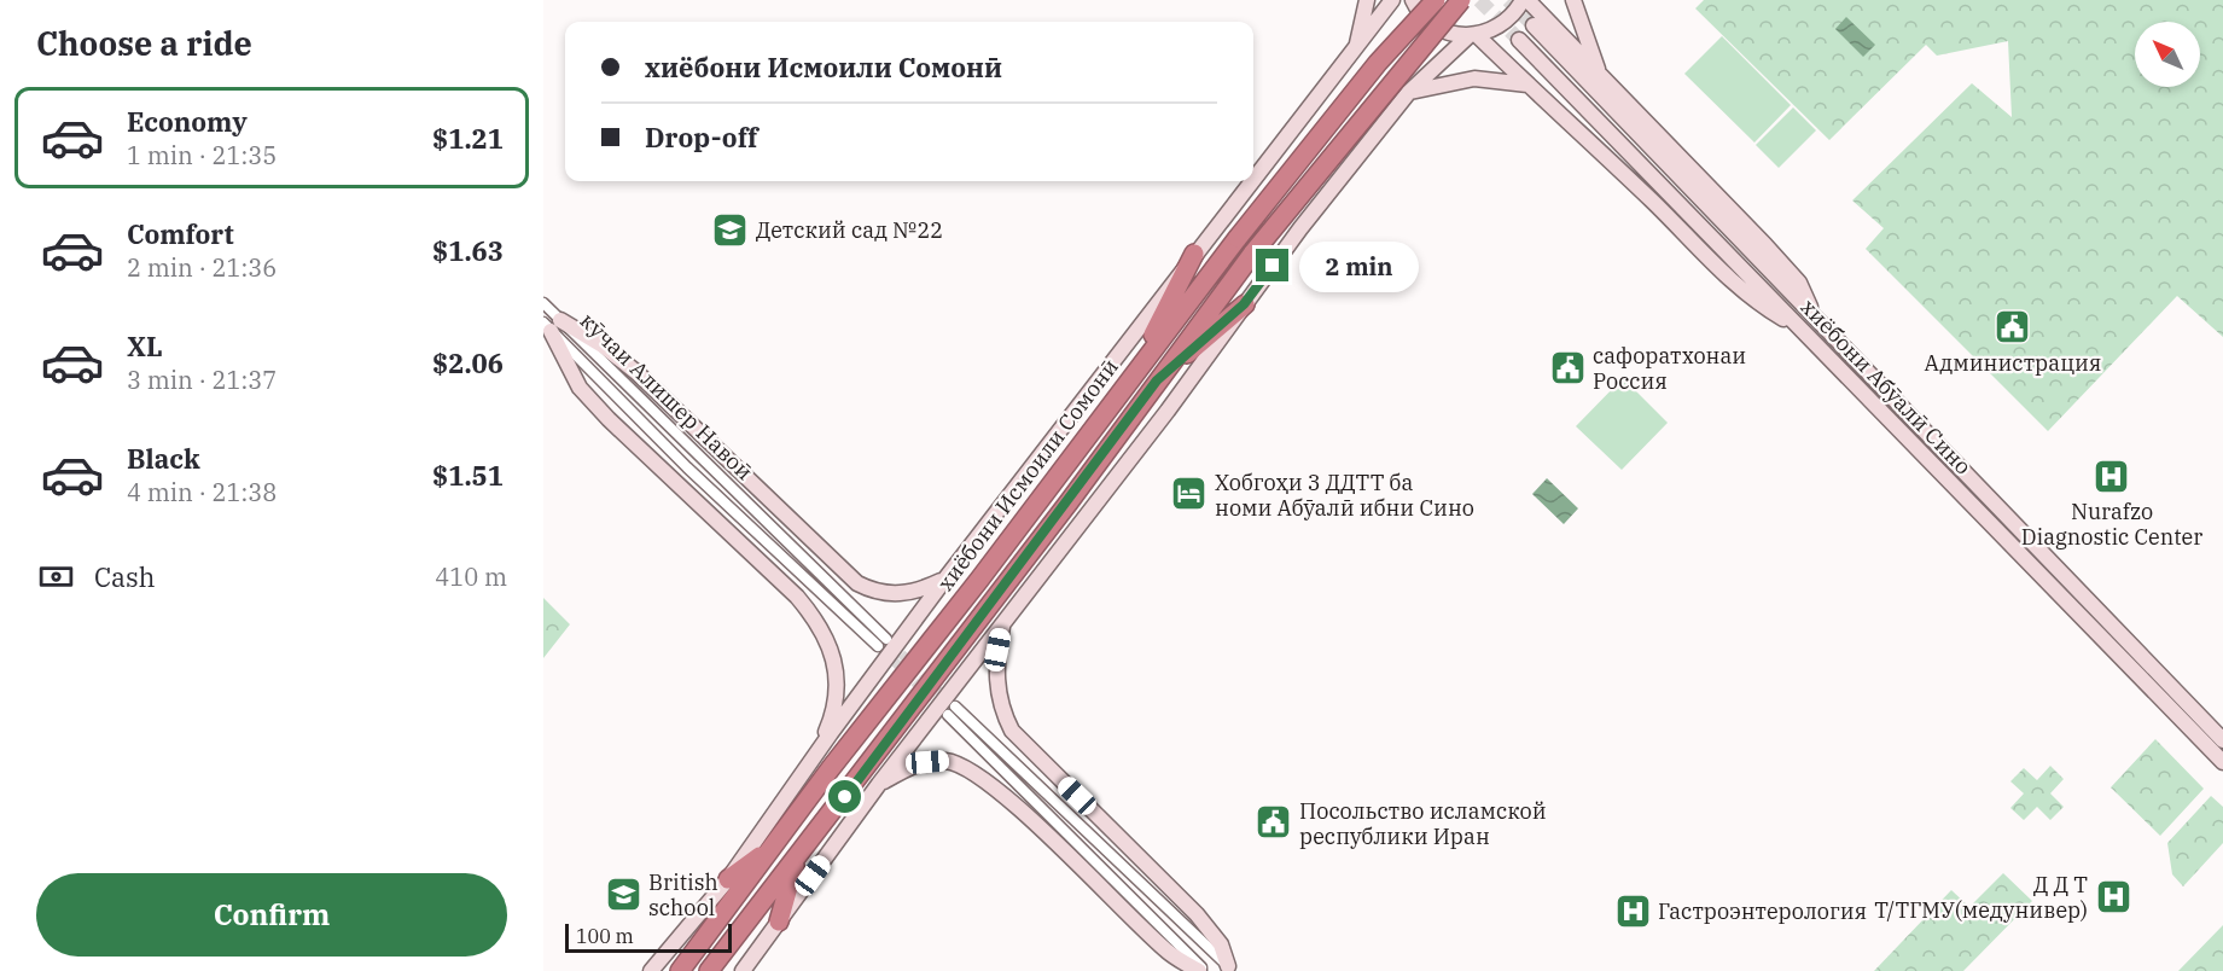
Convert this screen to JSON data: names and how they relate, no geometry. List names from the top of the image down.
{
  "streets": {
    "highway": ["хиёбони Исмоили Сомонӣ"],
    "main road": ["хиёбони Абӯалӣ Сино"],
    "street": ["кӯчаи Алишер Навоӣ"]
  },
  "places": {
    "school or university": ["Детский сад №22", "British school"],
    "public building": ["Администрация", "сафоратхонаи Россия", "Посольство исламской республики Иран"],
    "hospital": ["Nurafzo Diagnostic Center", "Д Д Т Т/ТГМУ(медунивер)", "Гастроэнтерология"],
    "hotel": ["Хобгоҳи 3 ДДТТ ба номи Абӯалӣ ибни Сино"]
  },
  "scale_bar": "100 m",
  "north": "top left",
  "page": {
    "heading": "Choose a ride",
    "banner": ["хиёбони Исмоили Сомонӣ", "Drop-off"],
    "list": [
      {
        "name": "Economy",
        "note": "1 min · 21:35",
        "value": "$1.21"
      },
      {
        "name": "Comfort",
        "note": "2 min · 21:36",
        "value": "$1.63"
      },
      {
        "name": "XL",
        "note": "3 min · 21:37",
        "value": "$2.06"
      },
      {
        "name": "Black",
        "note": "4 min · 21:38",
        "value": "$1.51"
      }
    ],
    "bubble": "2 min",
    "pay": ["Cash", "410 m"],
    "buttons": "Confirm",
    "scale": "100 m"
  }
}
